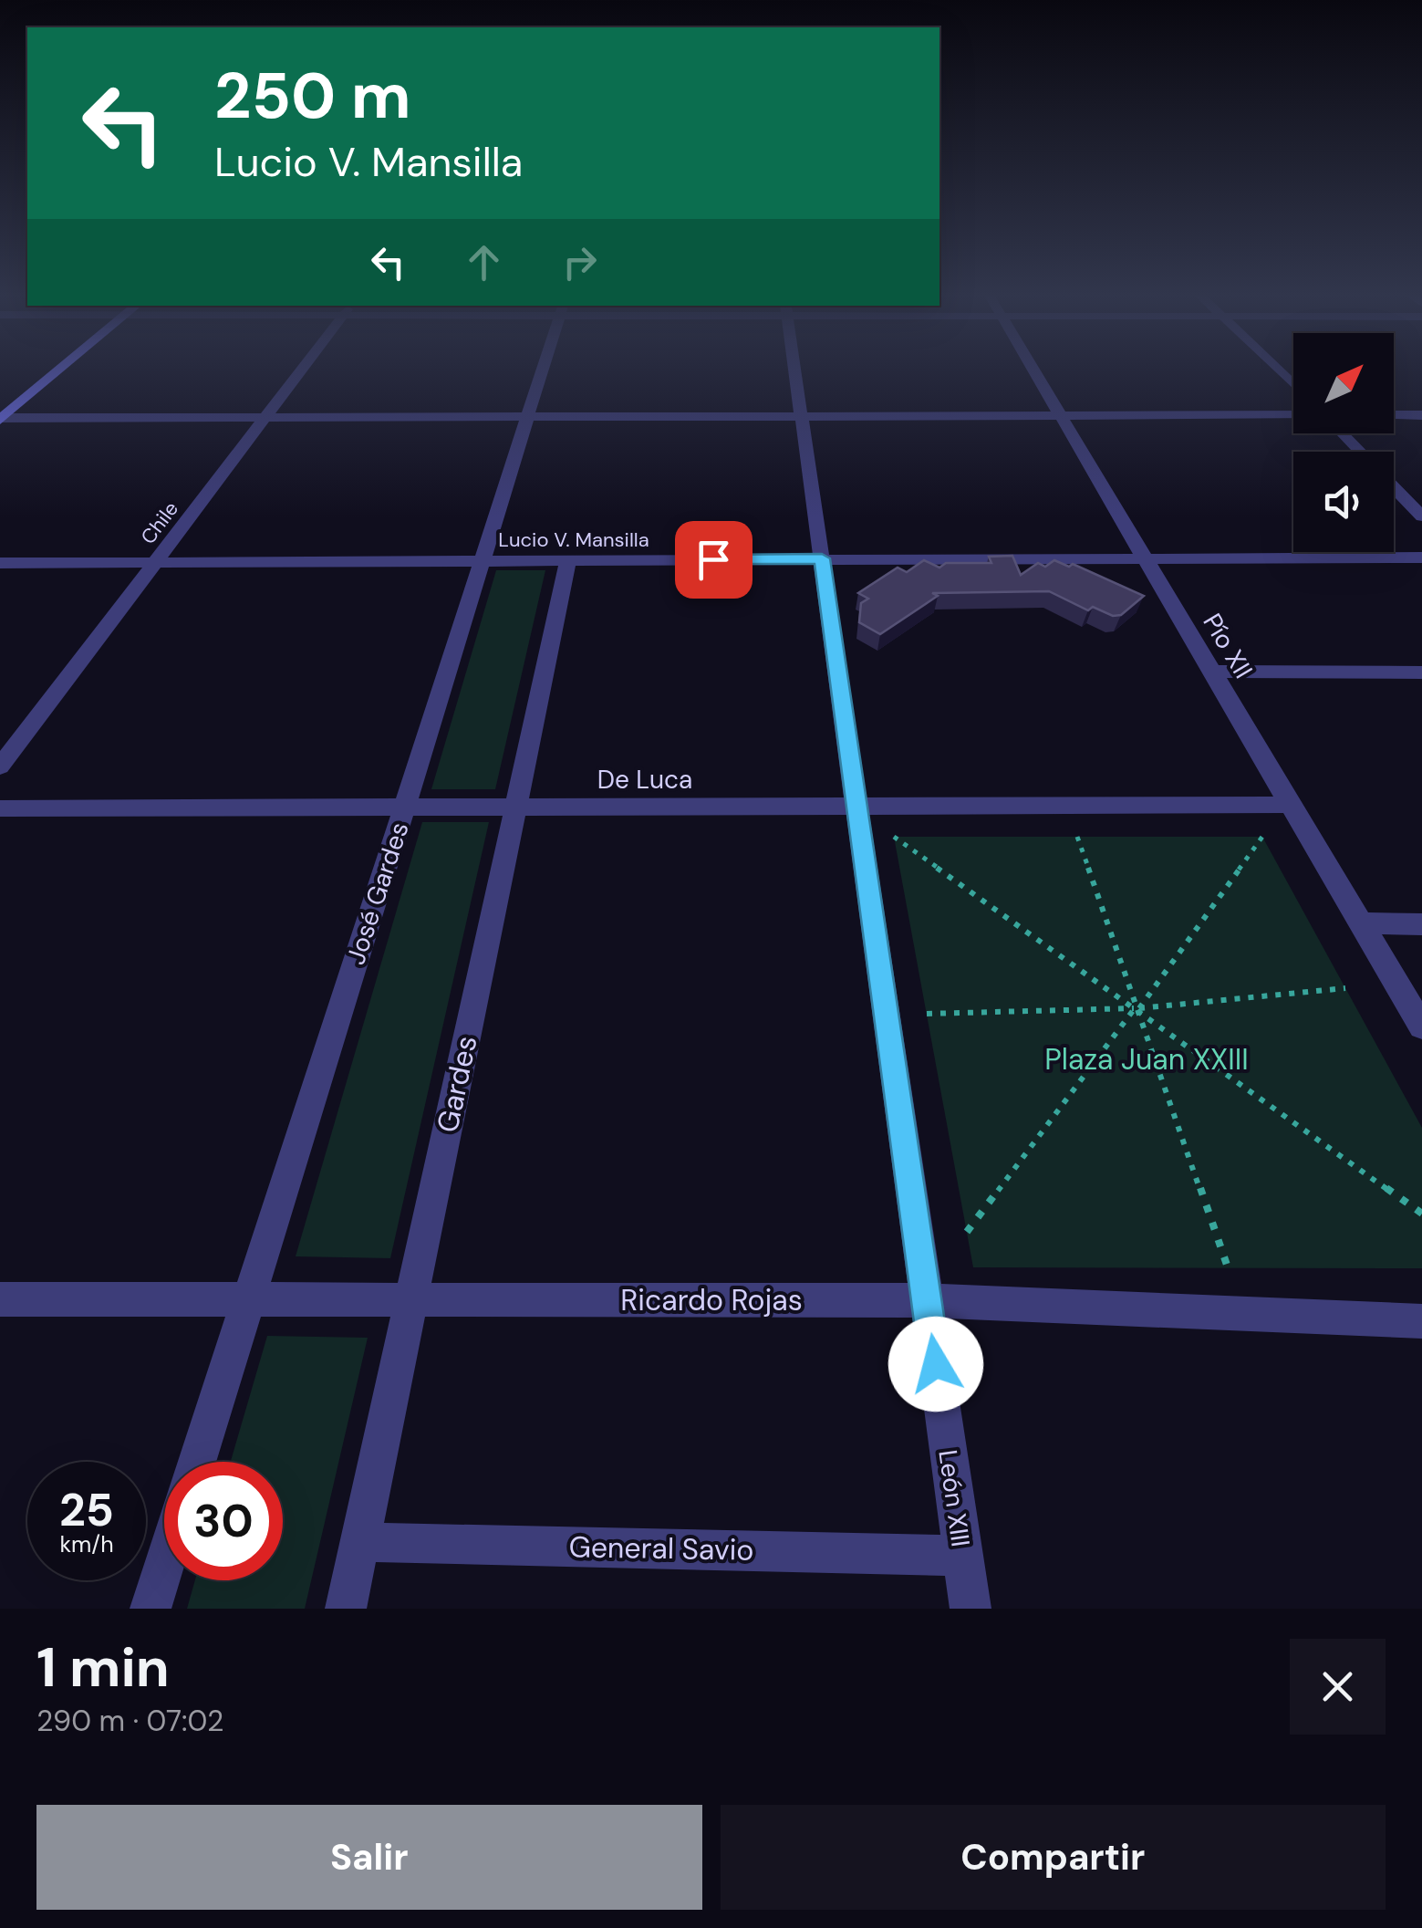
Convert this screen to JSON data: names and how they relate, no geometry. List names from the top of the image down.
{
  "streets": {
    "street": [
      "Chile",
      "Lucio V. Mansilla",
      "Pío XII",
      "De Luca",
      "José Gardes",
      "Gardes",
      "Ricardo Rojas",
      "León XIII",
      "General Savio"
    ]
  },
  "crossings": [
    ["Chile", "Lucio V. Mansilla"],
    ["Lucio V. Mansilla", "Pío XII"],
    ["Lucio V. Mansilla", "José Gardes"],
    ["Lucio V. Mansilla", "Gardes"],
    ["Lucio V. Mansilla", "León XIII"],
    ["Pío XII", "De Luca"],
    ["De Luca", "José Gardes"],
    ["De Luca", "Gardes"],
    ["De Luca", "León XIII"],
    ["José Gardes", "Ricardo Rojas"],
    ["Gardes", "Ricardo Rojas"],
    ["Gardes", "General Savio"],
    ["Ricardo Rojas", "León XIII"],
    ["León XIII", "General Savio"]
  ],
  "parks": ["Plaza Juan XXIII"],
  "north": "top right",
  "page": {
    "turn": ["250 m", "Lucio V. Mansilla"],
    "speed": "25 km/h",
    "limit": "30",
    "heading": ["1 min", "290 m · 07:02"],
    "buttons": ["Salir", "Compartir"]
  }
}
